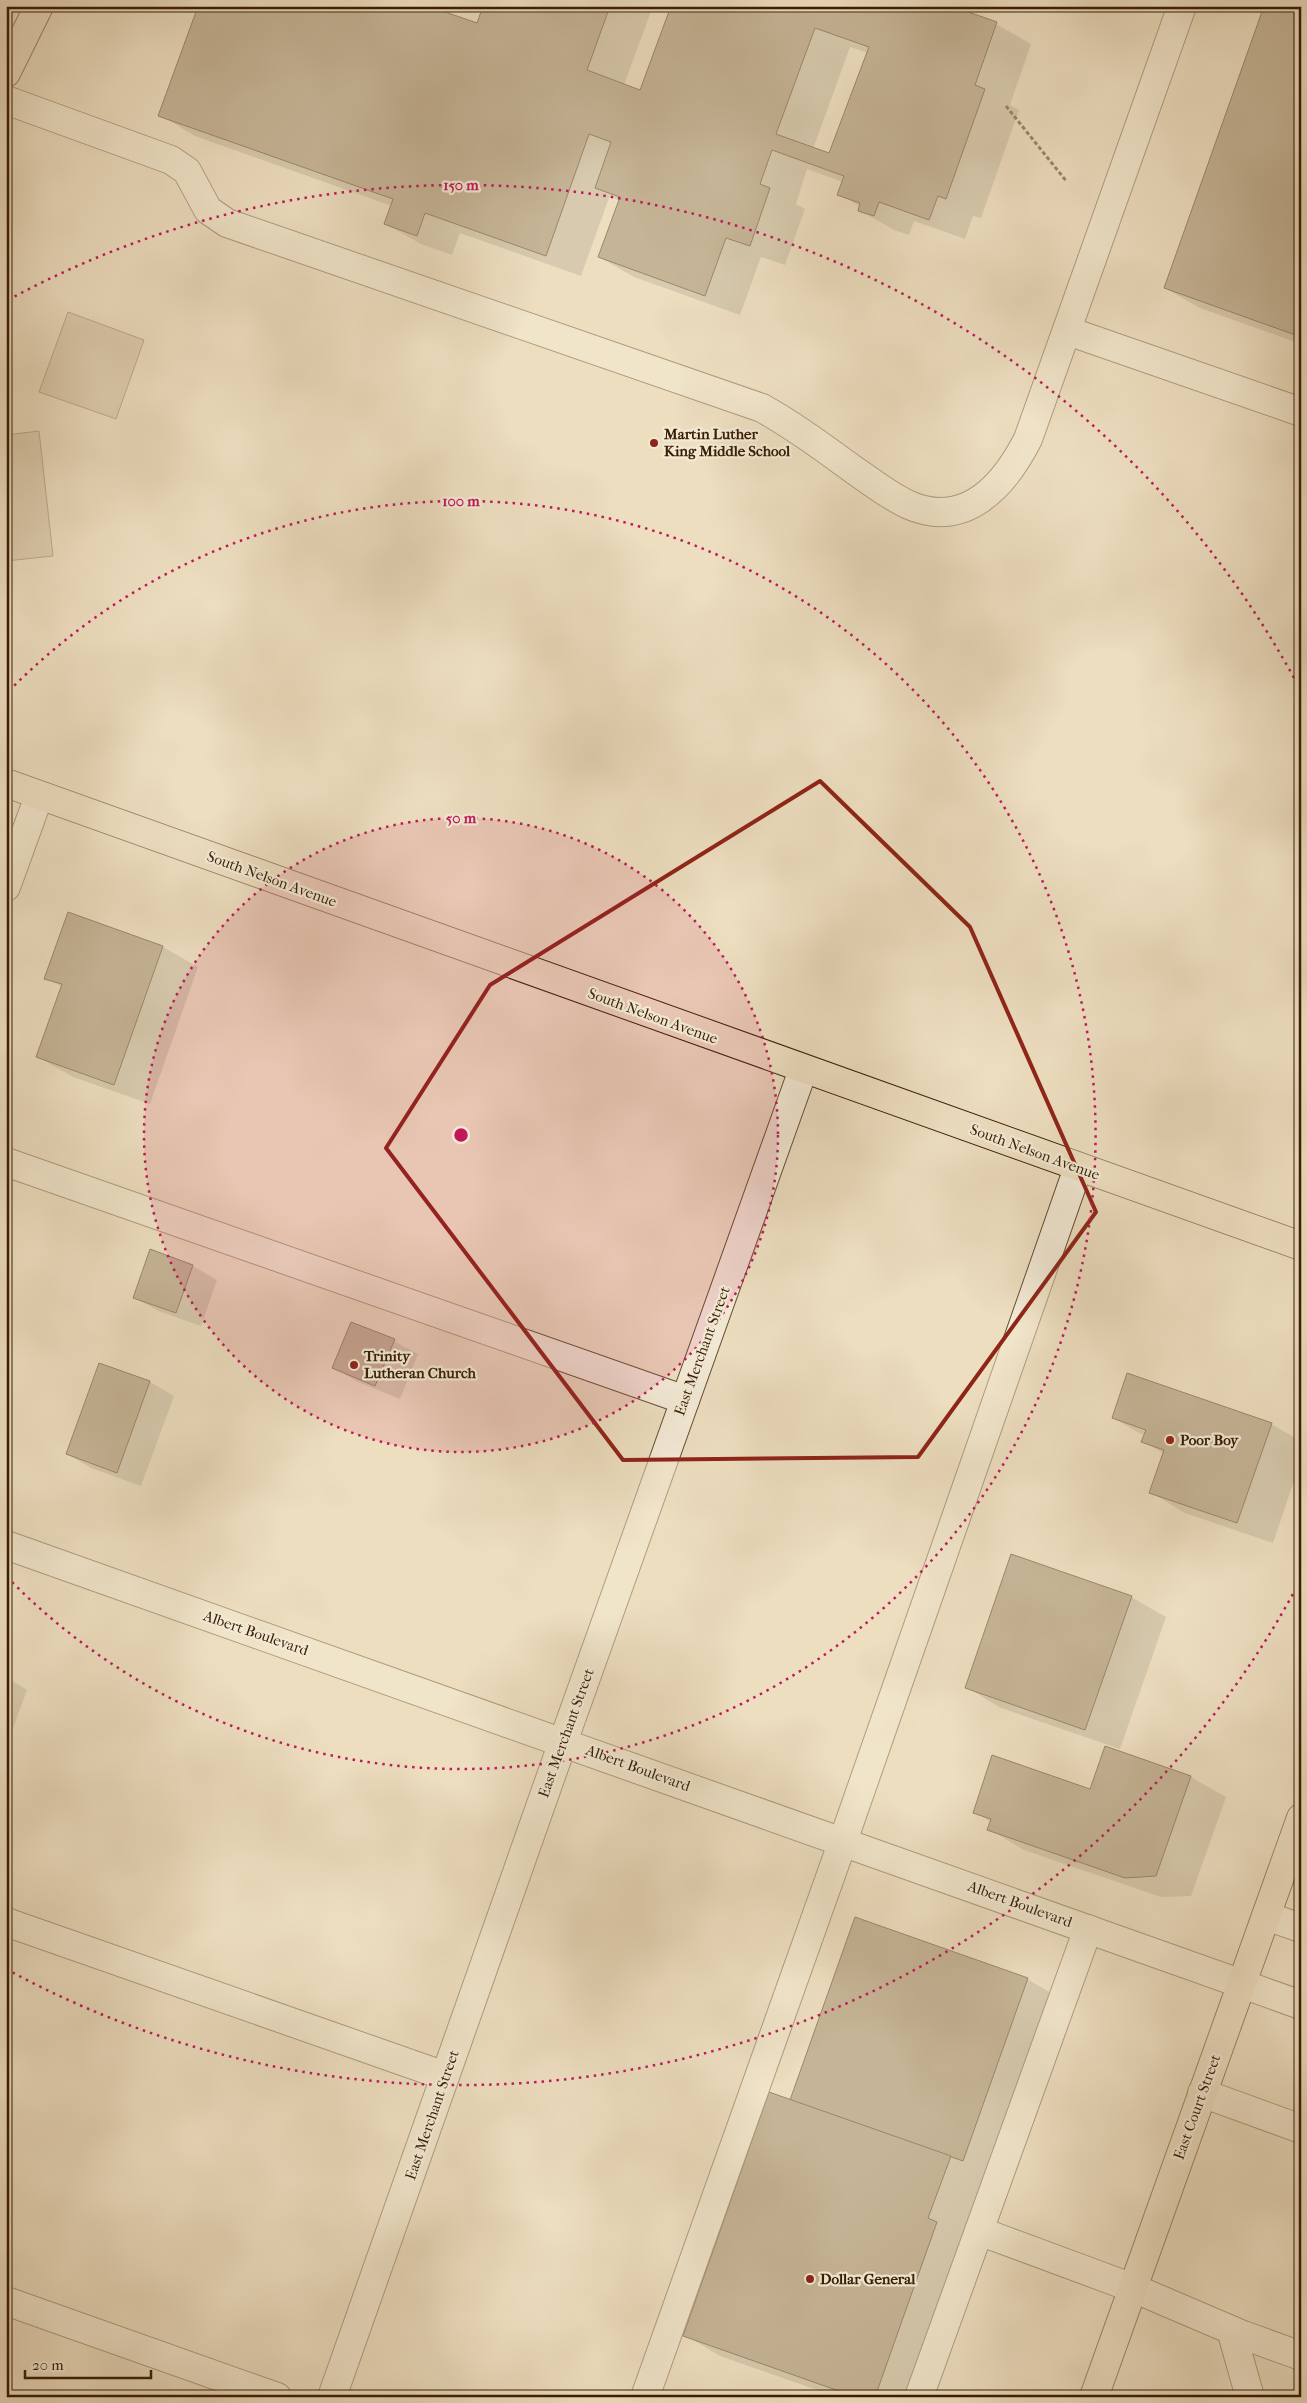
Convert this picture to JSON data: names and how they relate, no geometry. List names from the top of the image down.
{
  "streets": {
    "main road": ["South Nelson Avenue", "East Court Street"],
    "street": ["East Merchant Street", "Albert Boulevard"]
  },
  "crossings": [
    ["South Nelson Avenue", "East Merchant Street"],
    ["East Merchant Street", "Albert Boulevard"],
    ["Albert Boulevard", "East Court Street"]
  ],
  "places": [
    "Martin Luther King Middle School",
    "Trinity Lutheran Church",
    "Poor Boy",
    "Dollar General"
  ],
  "scale_bar": "20 m",
  "rings": ["150 m", "100 m", "50 m"]
}
